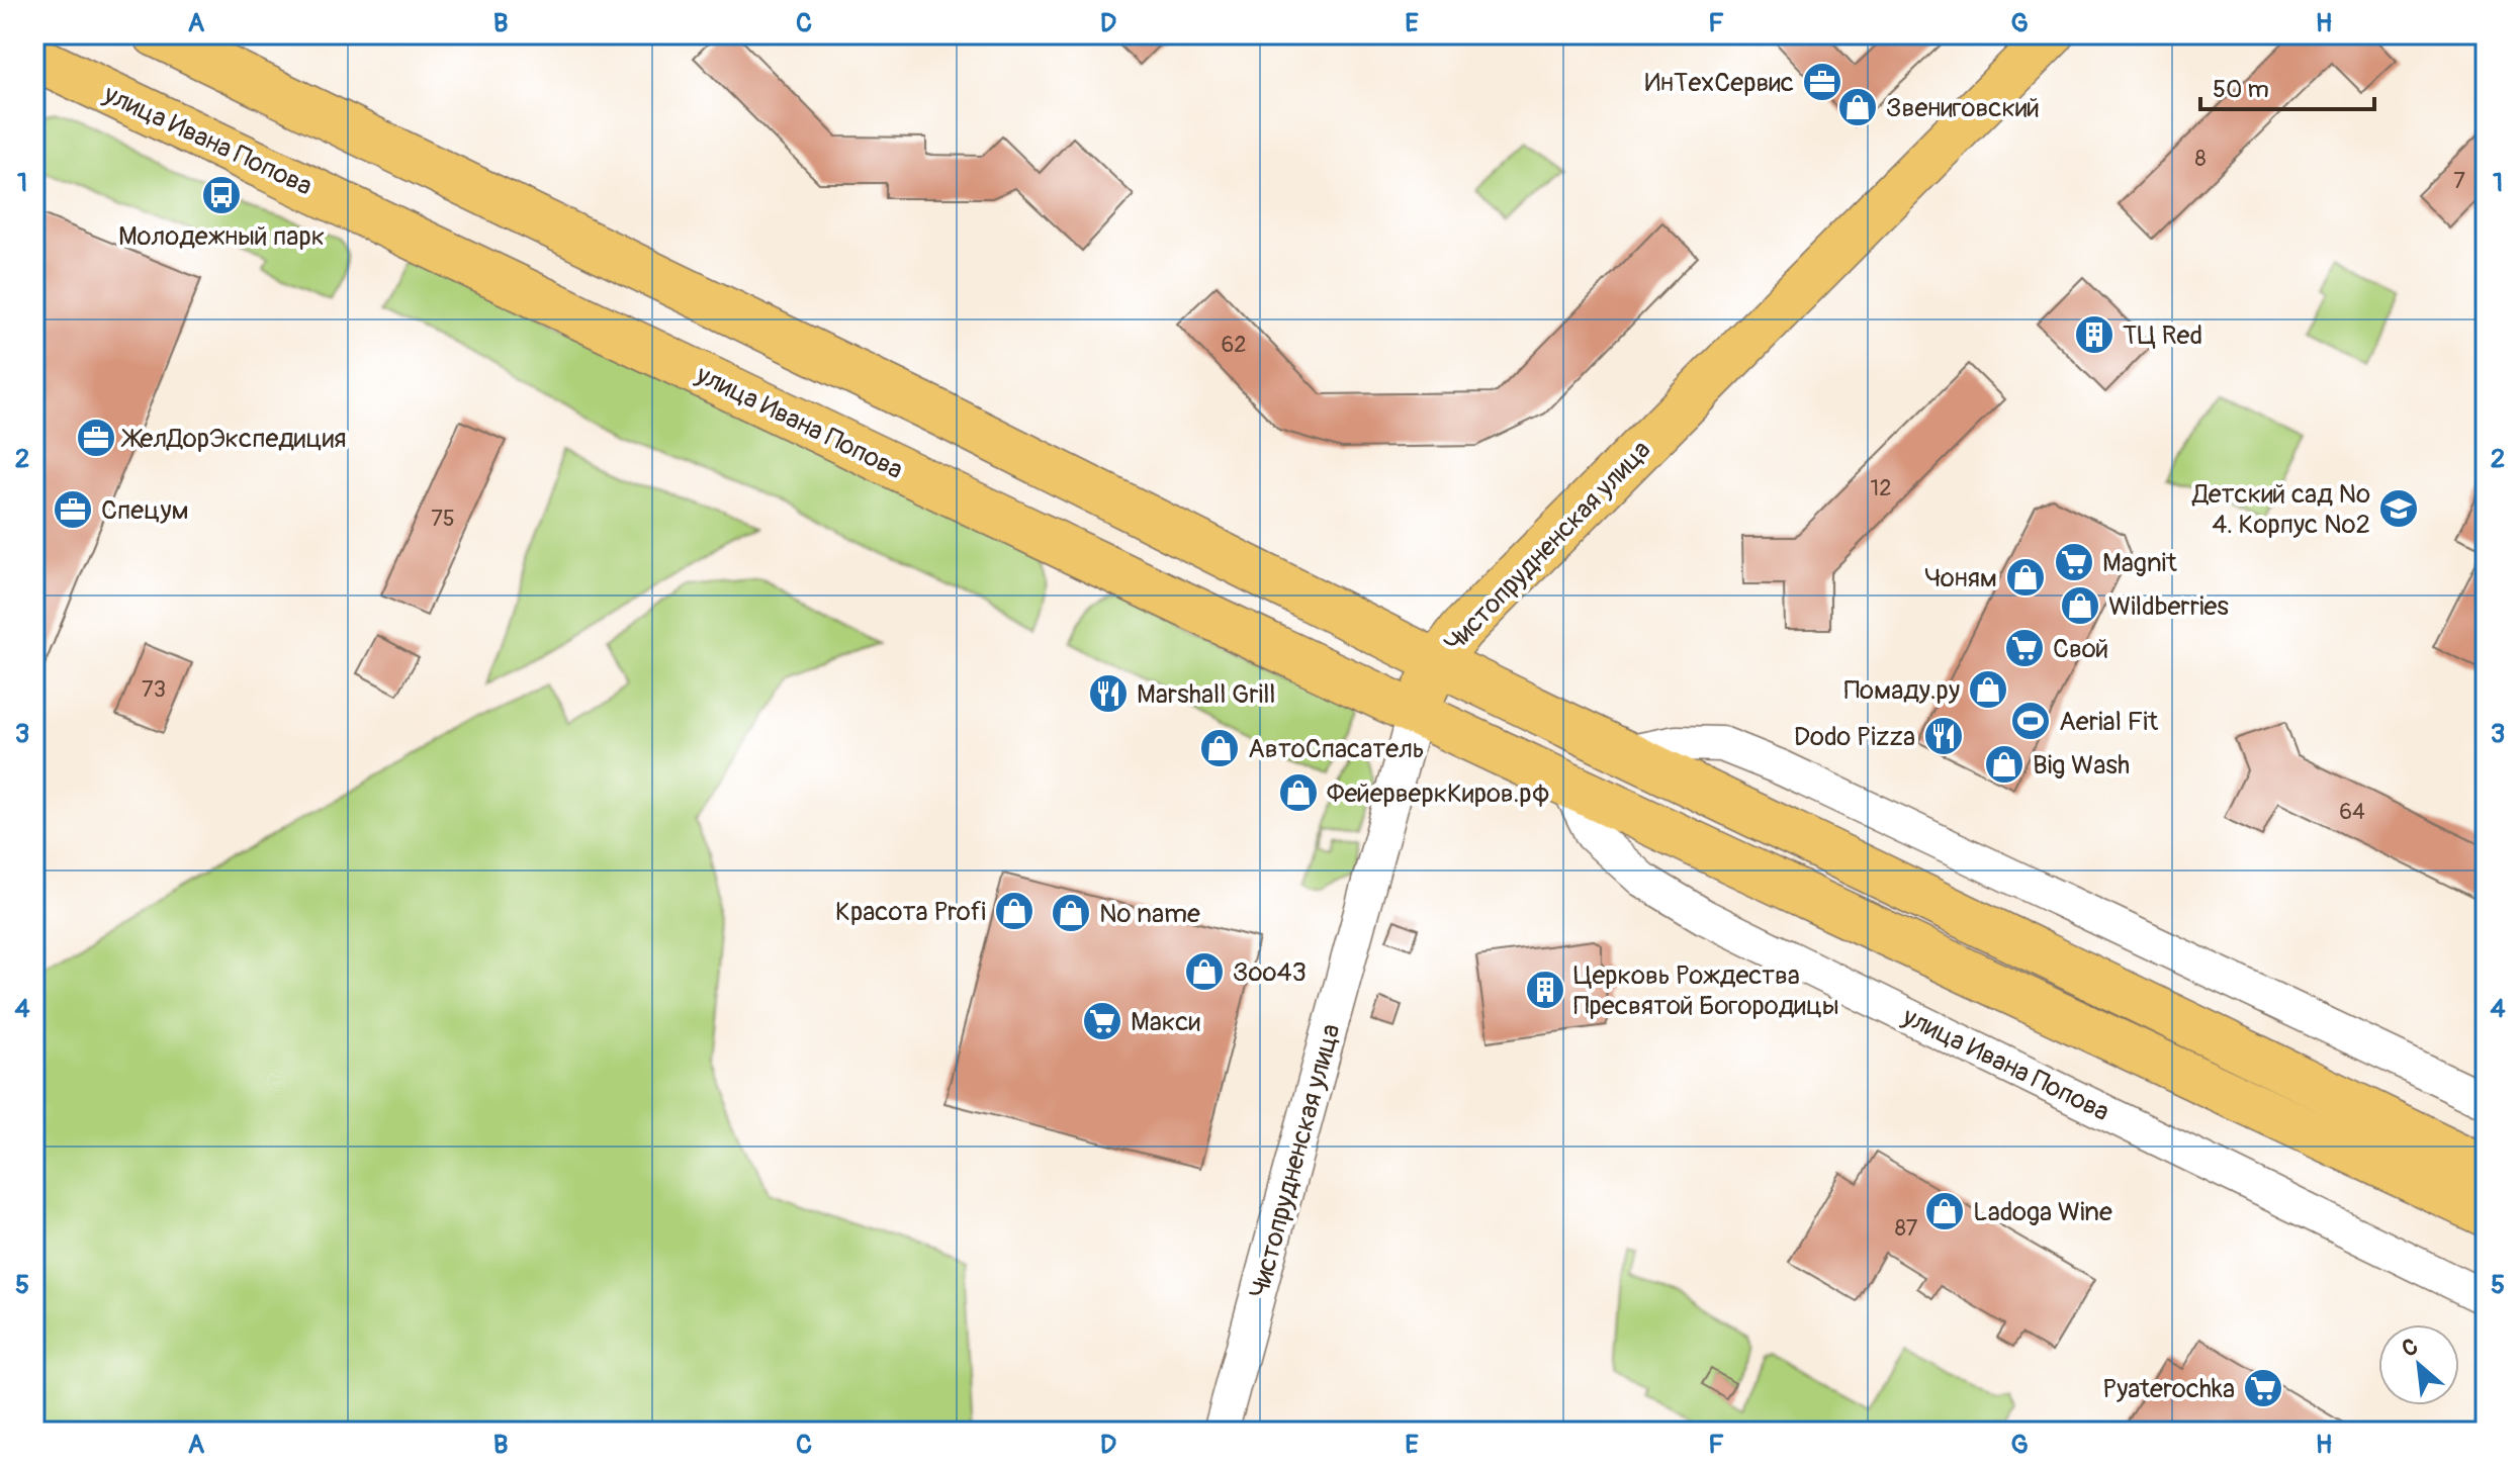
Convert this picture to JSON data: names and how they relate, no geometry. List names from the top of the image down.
{
  "streets": {
    "main road": ["улица Ивана Попова", "Чистопрудненская улица"]
  },
  "crossings": [
    ["улица Ивана Попова", "Чистопрудненская улица"]
  ],
  "places": {
    "office": ["ИнТехСервис", "ЖелДорЭкспедиция", "Спецум"],
    "shop": [
      "Звениговский",
      "Чоням",
      "Wildberries",
      "Помаду.ру",
      "АвтоСпасатель",
      "Big Wash",
      "ФейерверкКиров.рф",
      "Красота Profi",
      "No name",
      "Зоо43",
      "Ladoga Wine"
    ],
    "bus stop": ["Молодежный парк"],
    "building": ["ТЦ Red", "Церковь Рождества Пресвятой Богородицы"],
    "school or university": ["Детский сад № 4. Корпус №2"],
    "supermarket": [
      "Magnit",
      "Свой",
      "Макси",
      "Pyaterochka"
    ],
    "restaurant": ["Marshall Grill", "Dodo Pizza"],
    "sports": ["Aerial Fit"]
  },
  "house_numbers": [
    "8",
    "7",
    "62",
    "12",
    "75",
    "73",
    "64",
    "87"
  ],
  "scale_bar": "50 m",
  "north": "top left",
  "grid": {
    "columns": [
      "A",
      "B",
      "C",
      "D",
      "E",
      "F",
      "G",
      "H"
    ],
    "rows": [
      "1",
      "2",
      "3",
      "4",
      "5"
    ]
  }
}
